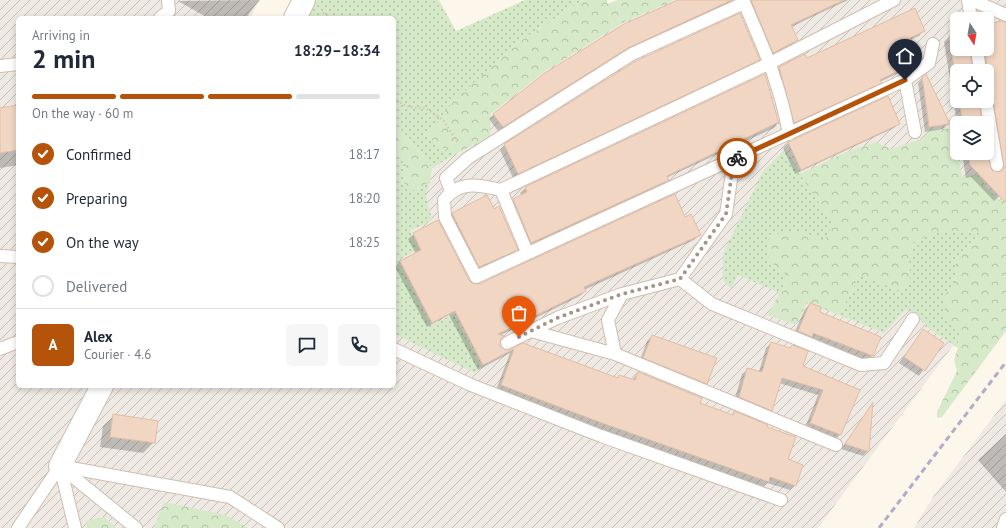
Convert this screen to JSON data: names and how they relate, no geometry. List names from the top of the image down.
{
  "north": "bottom",
  "page": {
    "heading": ["2 min", "Arriving in", "18:29–18:34"],
    "panel": ["Alex", "Courier · 4.6"],
    "bar": "On the way · 60 m",
    "list": [
      ["Confirmed", "18:17"],
      ["Preparing", "18:20"],
      ["On the way", "18:25"],
      "Delivered"
    ],
    "round": "A"
  }
}
